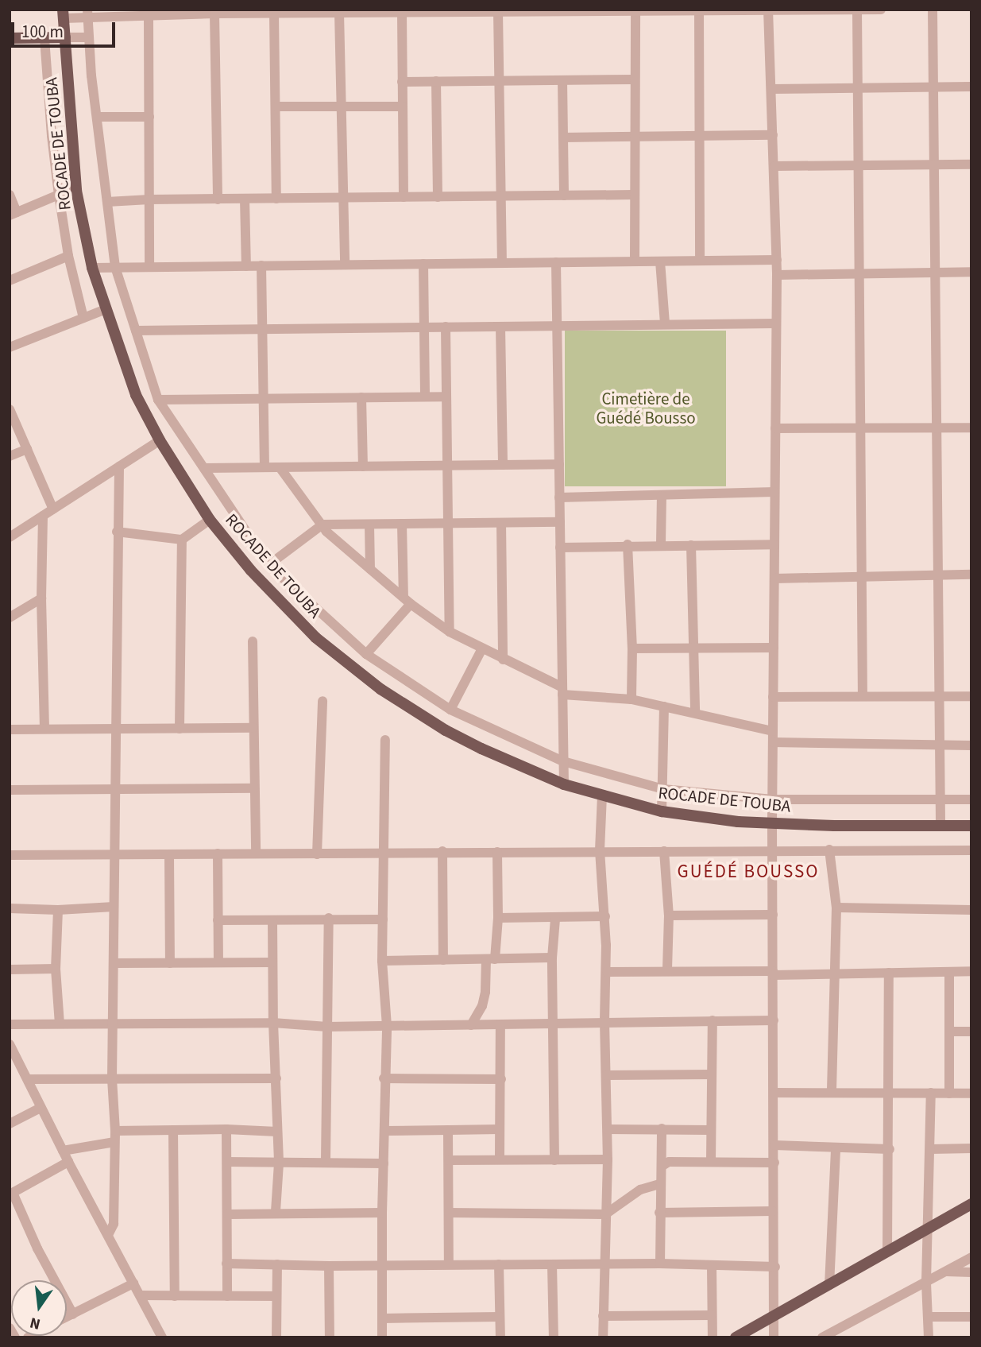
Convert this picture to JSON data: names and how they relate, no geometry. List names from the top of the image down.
{
  "streets": {
    "main road": ["ROCADE DE TOUBA"]
  },
  "districts": ["GUÉDÉ BOUSSO"],
  "parks": ["Cimetière de Guédé Bousso"],
  "scale_bar": "100 m",
  "north": "bottom"
}
